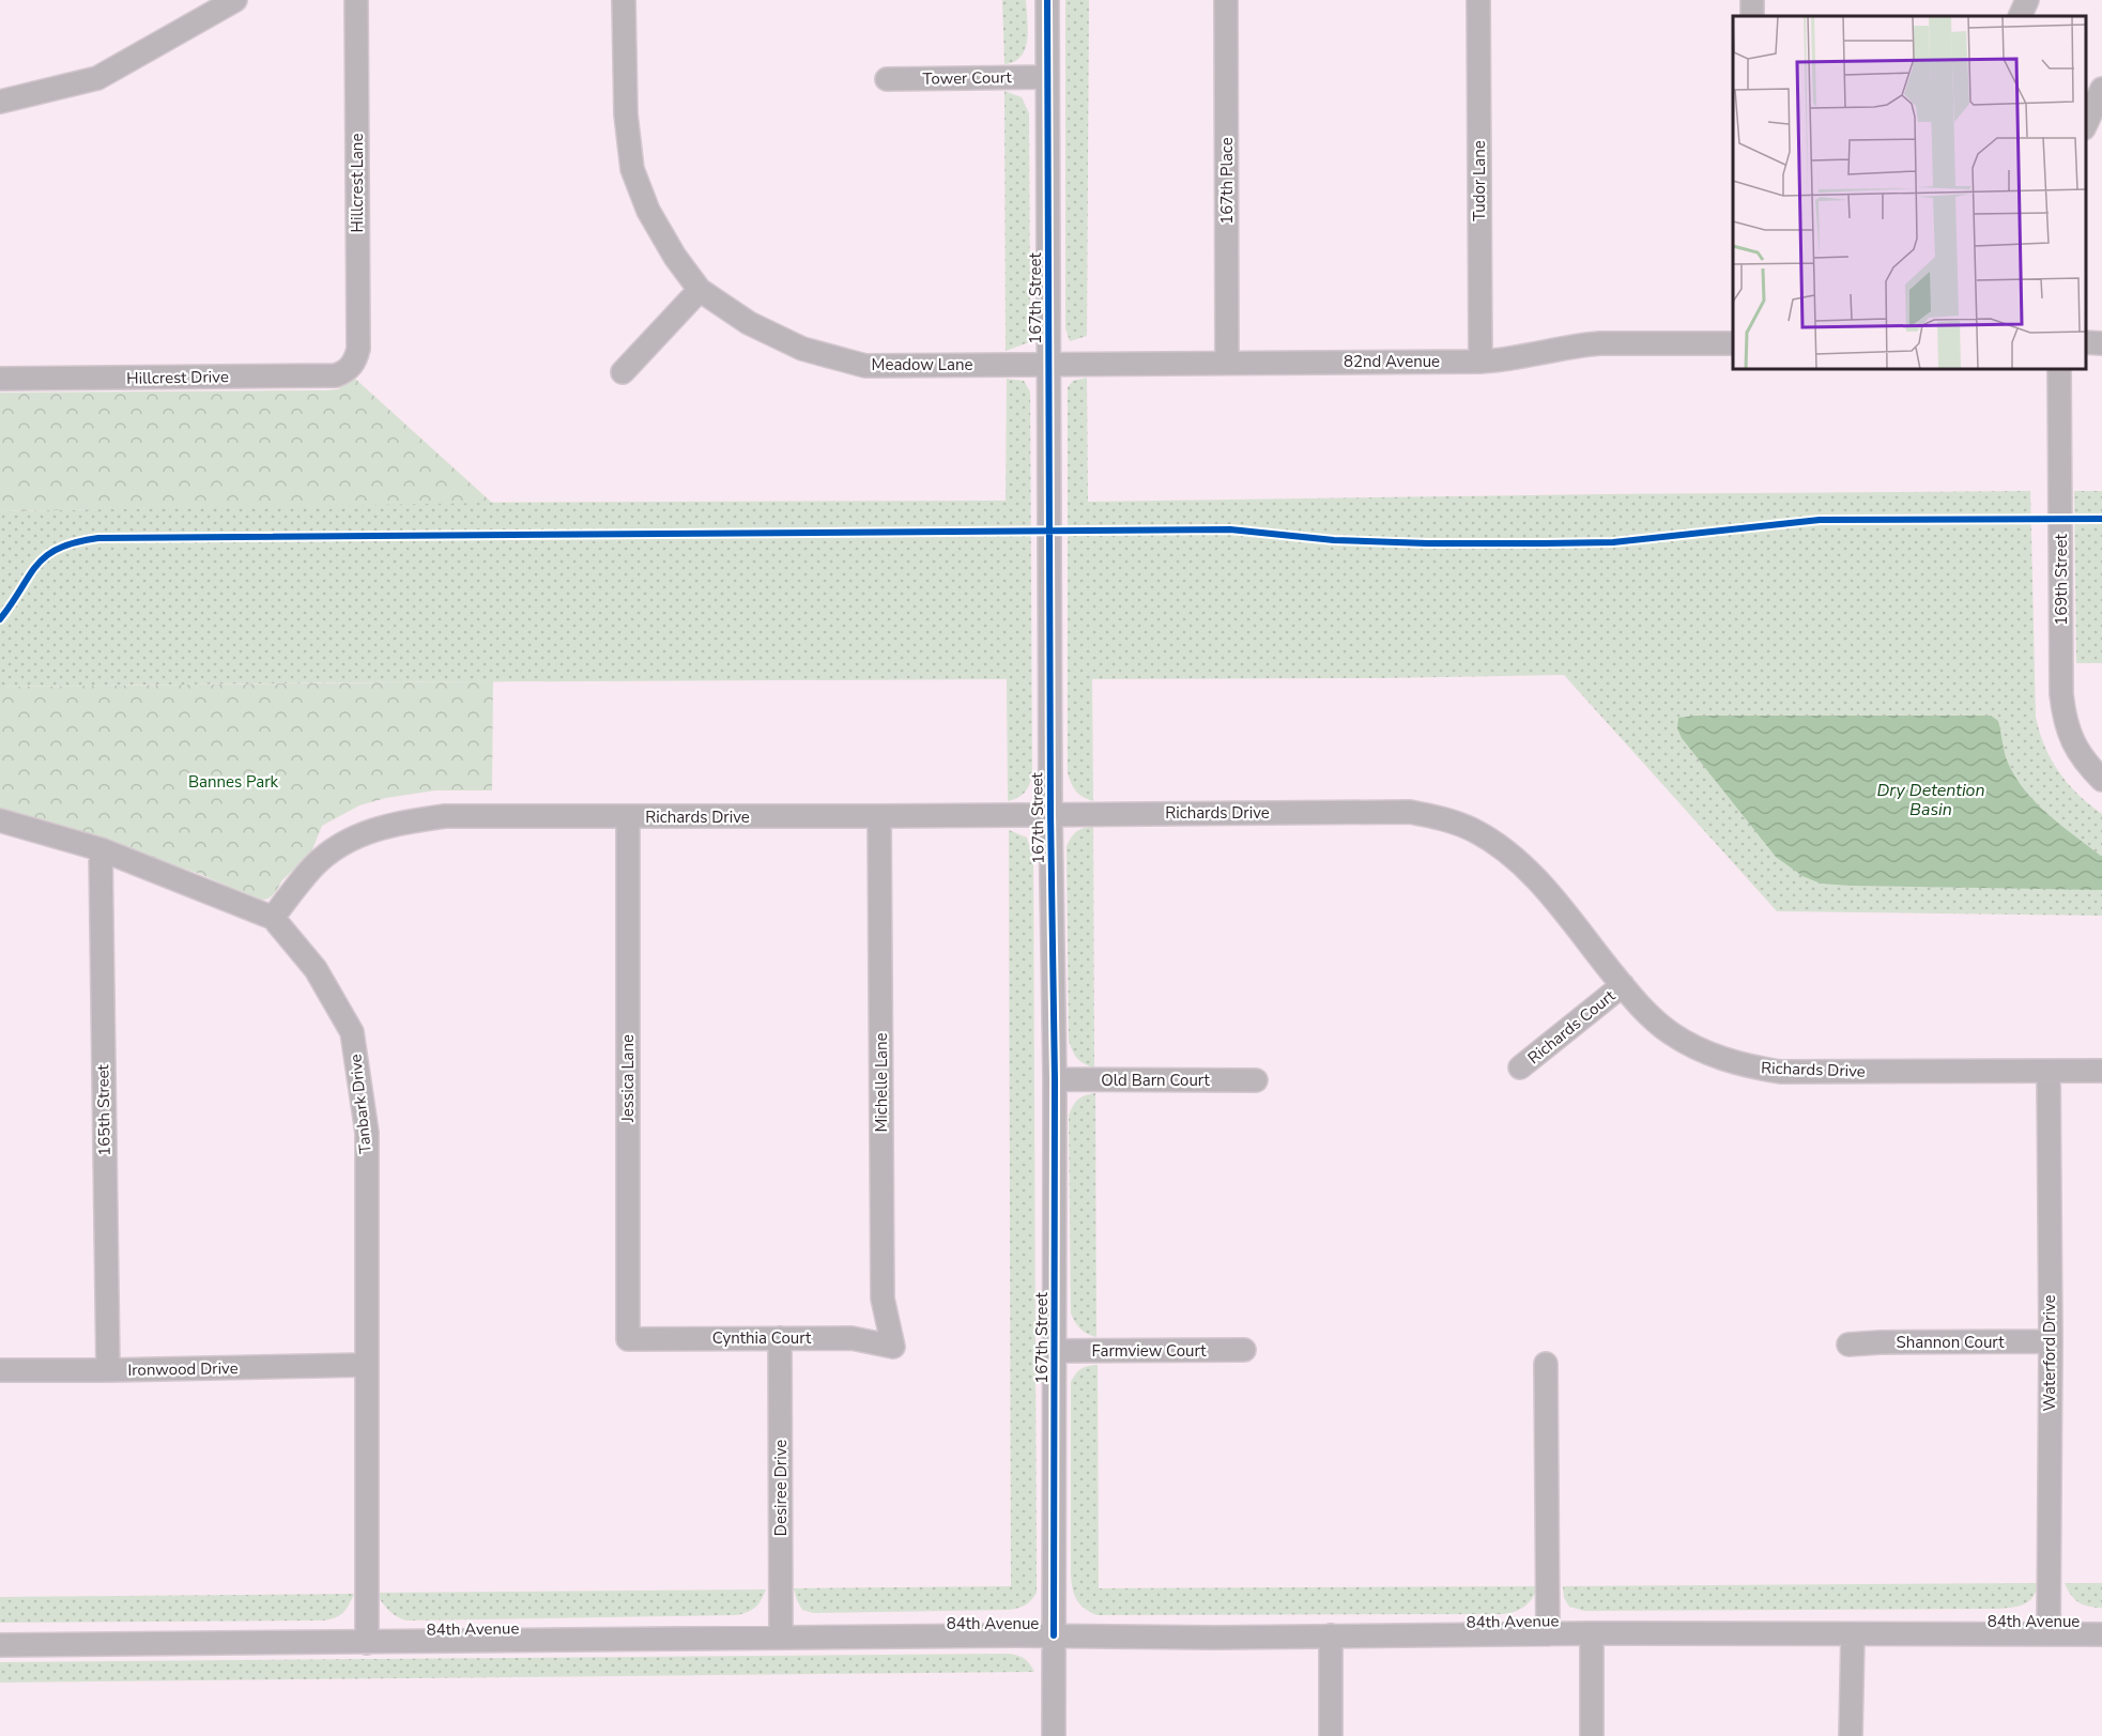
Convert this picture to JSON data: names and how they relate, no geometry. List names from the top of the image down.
{
  "streets": {
    "street": [
      "Tower Court",
      "167th Place",
      "Tudor Lane",
      "Hillcrest Lane",
      "167th Street",
      "82nd Avenue",
      "Meadow Lane",
      "Hillcrest Drive",
      "169th Street",
      "Richards Drive",
      "Richards Court",
      "Jessica Lane",
      "Old Barn Court",
      "Michelle Lane",
      "Tanbark Drive",
      "165th Street",
      "Cynthia Court",
      "Shannon Court",
      "Farmview Court",
      "Waterford Drive",
      "Ironwood Drive",
      "Desiree Drive",
      "84th Avenue"
    ]
  },
  "crossings": [
    ["Tower Court", "167th Street"],
    ["167th Place", "82nd Avenue"],
    ["Tudor Lane", "82nd Avenue"],
    ["Hillcrest Lane", "Hillcrest Drive"],
    ["167th Street", "82nd Avenue"],
    ["167th Street", "Meadow Lane"],
    ["167th Street", "Richards Drive"],
    ["167th Street", "Old Barn Court"],
    ["167th Street", "Farmview Court"],
    ["167th Street", "84th Avenue"],
    ["82nd Avenue", "Meadow Lane"],
    ["Richards Drive", "Richards Court"],
    ["Richards Drive", "Jessica Lane"],
    ["Richards Drive", "Michelle Lane"],
    ["Richards Drive", "Tanbark Drive"],
    ["Richards Drive", "Waterford Drive"],
    ["Jessica Lane", "Cynthia Court"],
    ["Michelle Lane", "Cynthia Court"],
    ["Tanbark Drive", "165th Street"],
    ["Tanbark Drive", "Ironwood Drive"],
    ["Tanbark Drive", "84th Avenue"],
    ["165th Street", "Ironwood Drive"],
    ["Cynthia Court", "Desiree Drive"],
    ["Shannon Court", "Waterford Drive"],
    ["Waterford Drive", "84th Avenue"],
    ["Desiree Drive", "84th Avenue"]
  ],
  "water": ["Dry Detention Basin"],
  "parks": ["Bannes Park"]
}
